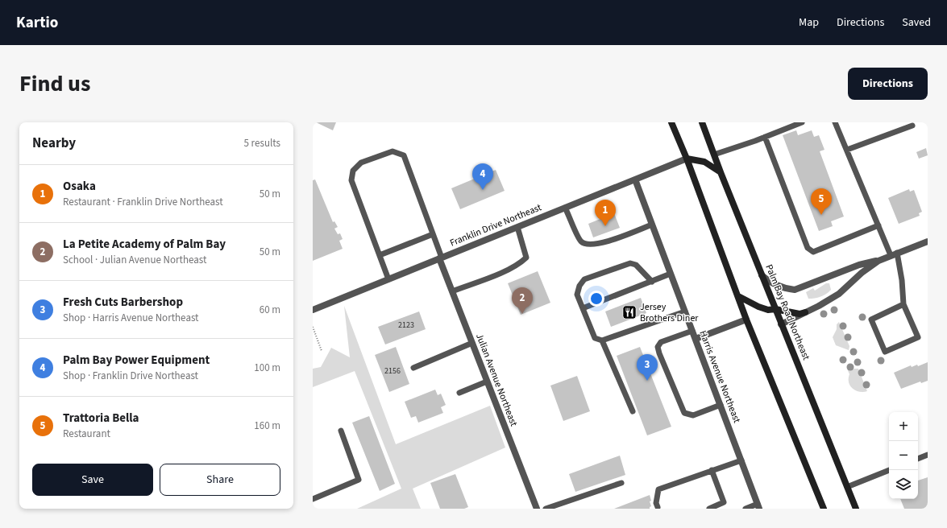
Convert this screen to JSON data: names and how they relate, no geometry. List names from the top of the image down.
{
  "streets": {
    "main road": ["Palm Bay Road Northeast"],
    "street": ["Franklin Drive Northeast", "Harris Avenue Northeast", "Julian Avenue Northeast"]
  },
  "crossings": [
    ["Franklin Drive Northeast", "Harris Avenue Northeast"],
    ["Franklin Drive Northeast", "Julian Avenue Northeast"]
  ],
  "places": {
    "restaurant": ["Jersey Brothers Diner"]
  },
  "house_numbers": ["2123", "2156"],
  "page": {
    "header": "Kartio",
    "nav": ["Map", "Directions", "Saved"],
    "title": "Find us",
    "buttons": [
      "Directions",
      ["Save", "Share"]
    ],
    "heading": ["Nearby", "5 results"],
    "pins": [
      "4",
      "5",
      "1",
      "2",
      "3"
    ],
    "list": [
      {
        "mark": "1",
        "name": "Osaka",
        "note": "Restaurant · Franklin Drive Northeast",
        "value": "50 m"
      },
      {
        "mark": "2",
        "name": "La Petite Academy of Palm Bay",
        "note": "School · Julian Avenue Northeast",
        "value": "50 m"
      },
      {
        "mark": "3",
        "name": "Fresh Cuts Barbershop",
        "note": "Shop · Harris Avenue Northeast",
        "value": "60 m"
      },
      {
        "mark": "4",
        "name": "Palm Bay Power Equipment",
        "note": "Shop · Franklin Drive Northeast",
        "value": "100 m"
      },
      {
        "mark": "5",
        "name": "Trattoria Bella",
        "note": "Restaurant",
        "value": "160 m"
      }
    ],
    "map_buttons": ["+", "−"]
  }
}
